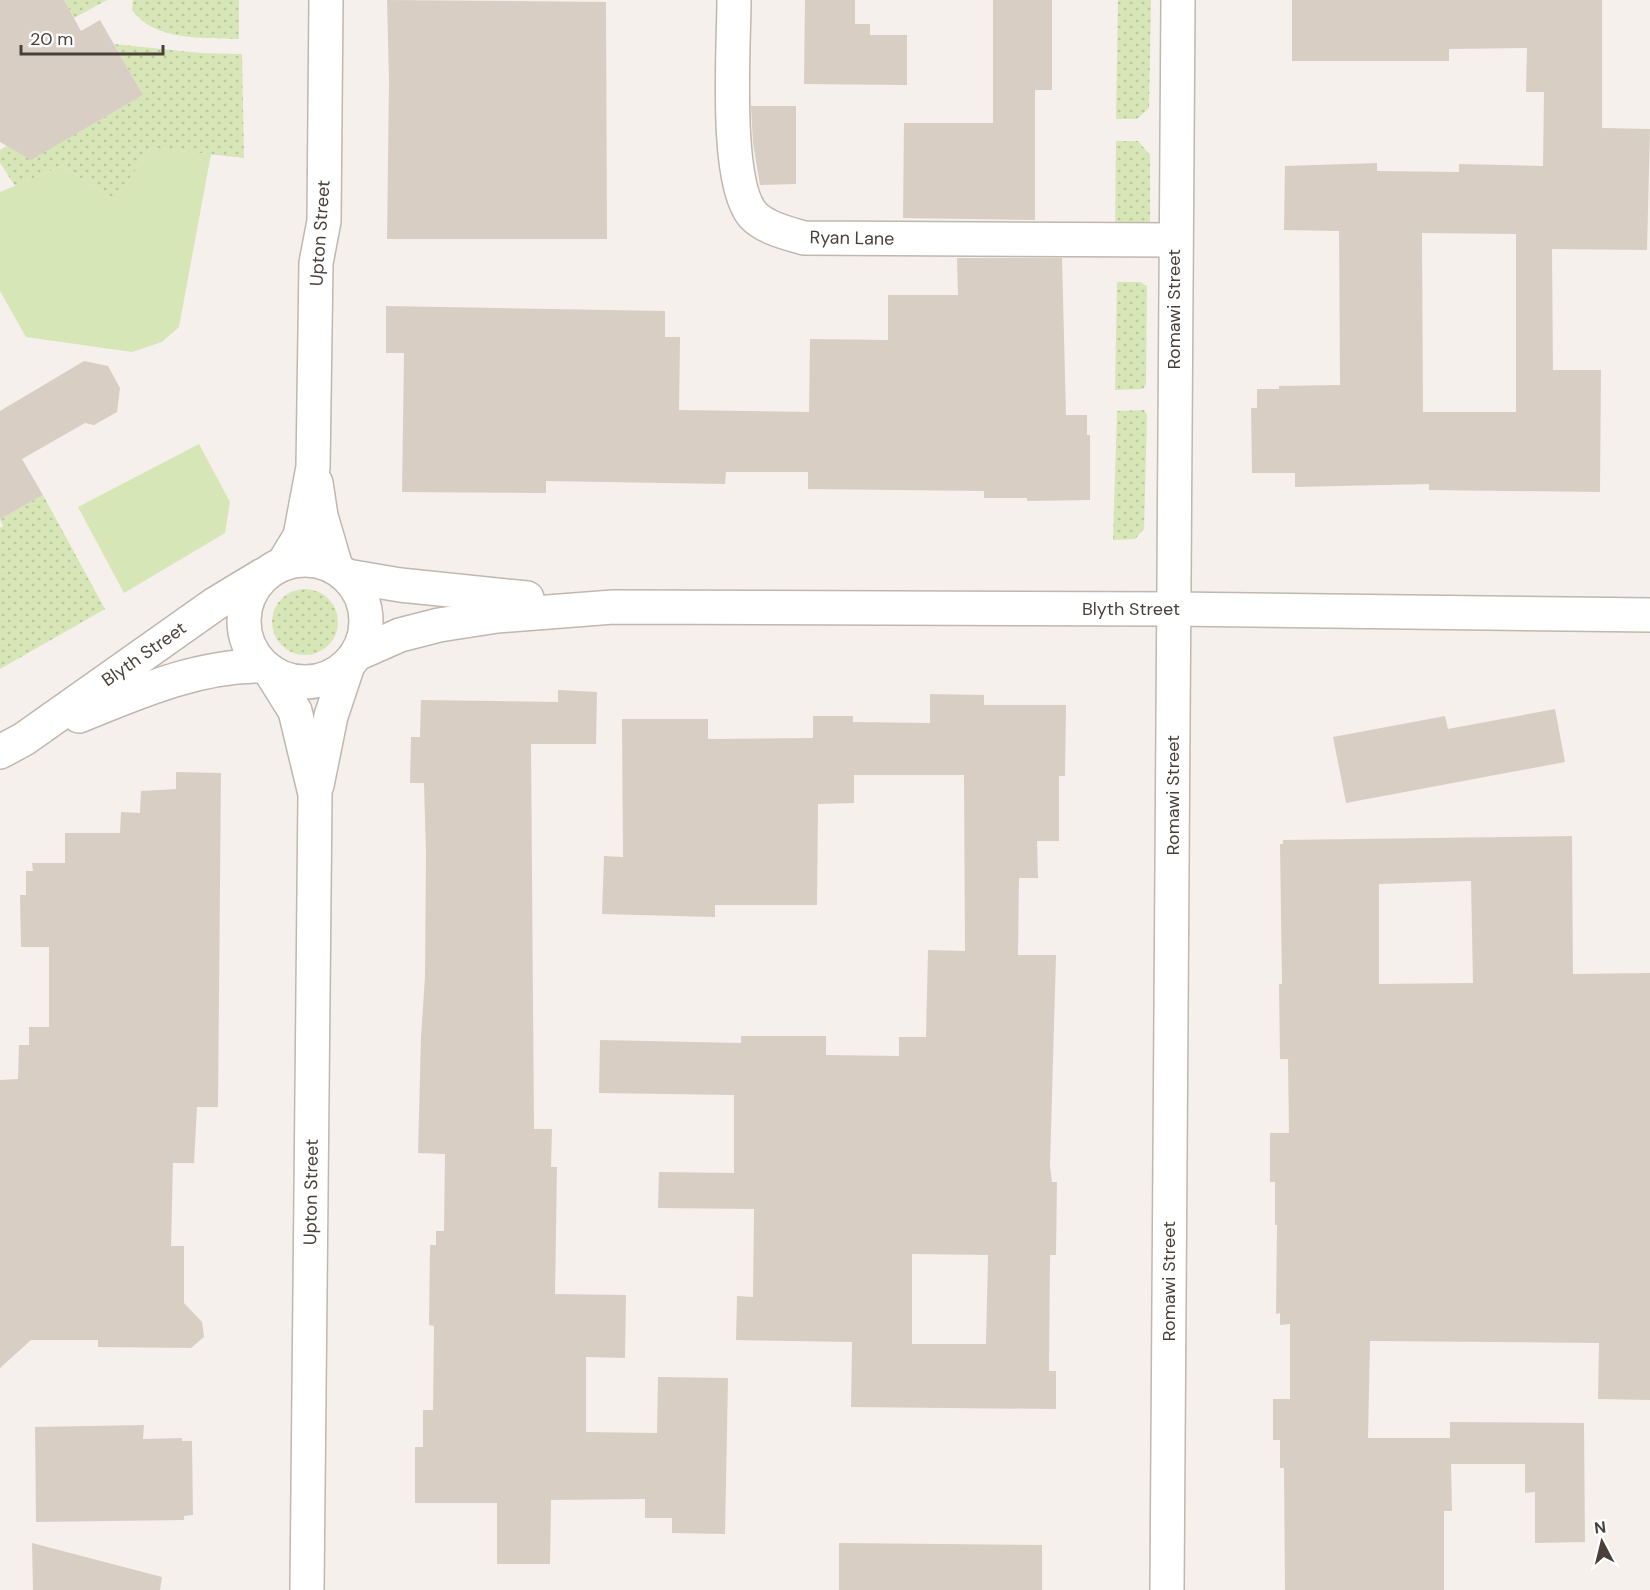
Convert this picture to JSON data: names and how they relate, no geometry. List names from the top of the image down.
{
  "streets": {
    "street": [
      "Upton Street",
      "Ryan Lane",
      "Romawi Street",
      "Blyth Street"
    ]
  },
  "crossings": [
    ["Upton Street", "Blyth Street"],
    ["Ryan Lane", "Romawi Street"],
    ["Romawi Street", "Blyth Street"]
  ],
  "scale_bar": "20 m",
  "north": "top"
}
